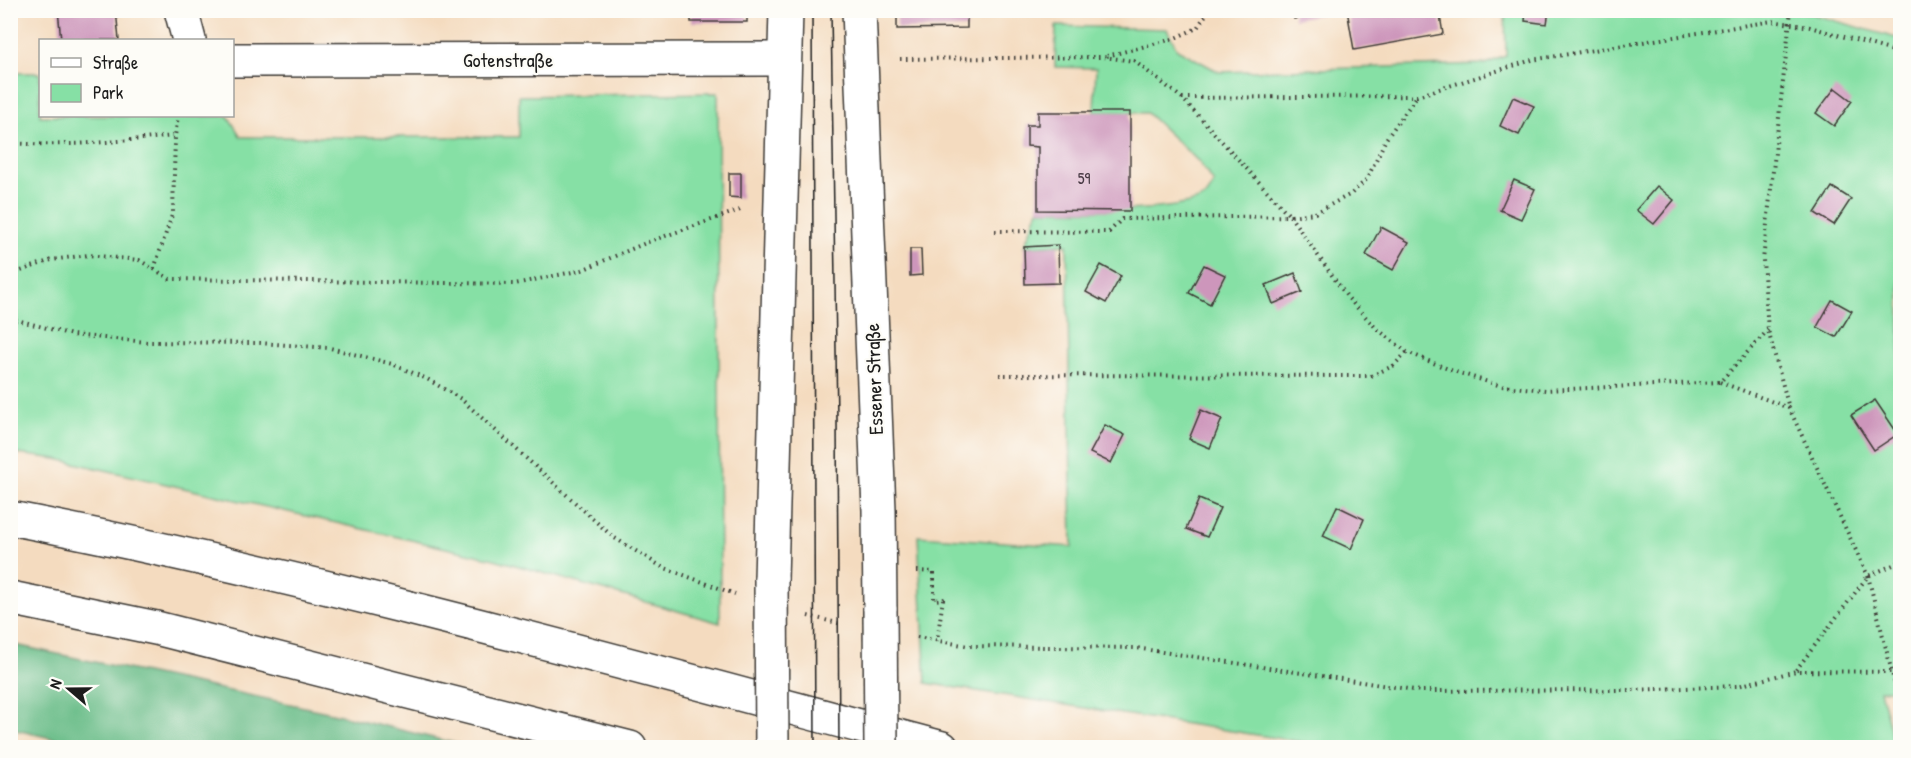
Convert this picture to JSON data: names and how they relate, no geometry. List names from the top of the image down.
{
  "streets": {
    "main road": ["Gotenstraße", "Essener Straße"]
  },
  "house_numbers": ["59"],
  "legend": ["Straße", "Park"],
  "north": "left"
}
